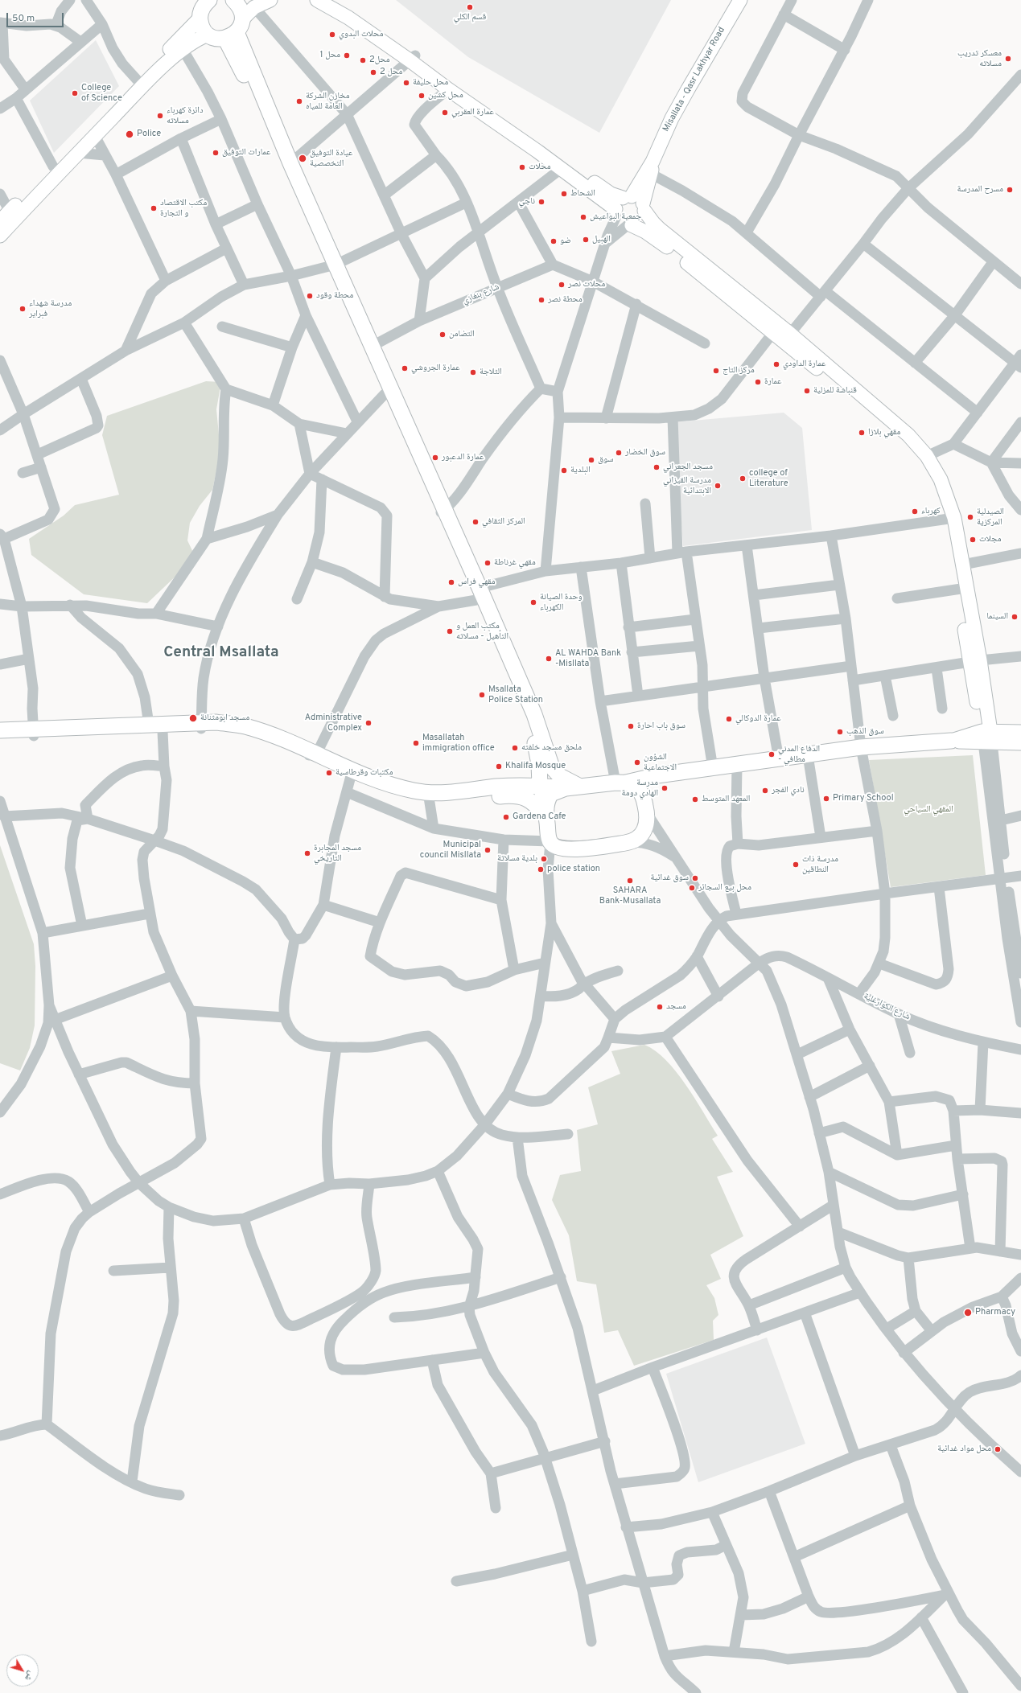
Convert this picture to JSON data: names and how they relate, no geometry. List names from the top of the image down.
{
  "streets": {
    "main road": ["Misallata - Qasr Lakhyar Road"],
    "street": ["شارع بنغازي", "شارع الكوارغلية"]
  },
  "districts": ["Central Msallata"],
  "parks": ["المقهي السياحي"],
  "places": [
    "قسم الكلي",
    "محلات البدوي",
    "محل 1",
    "معسكر تدريب مسلاته",
    "محل2",
    "محل 2",
    "محل حليفة",
    "College of Science",
    "محل كشين",
    "مخازن الشركة العامة للمياه",
    "عمارة العقربي",
    "دائرة كهرباء مسلاته",
    "Police",
    "عمارات التوفيق",
    "عيادة التوفيق التخصصية",
    "محلات",
    "مسرح المدرسة",
    "الشحاط",
    "ناجي",
    "مكتب الاقتصاد و التجارة",
    "جمعية البواعيش",
    "الهبيل",
    "ضو",
    "محلات نصر",
    "محطة وقود",
    "محطة نصر",
    "مدرسة شهداء فبراير",
    "التضامن",
    "عمارة الداودي",
    "عمارة الجروشي",
    "مركز التاج",
    "الثلاجة",
    "عمارة",
    "قنباشة للمزلية",
    "مقهي بلازا",
    "سوق الخضار",
    "عمارة الدعبور",
    "سوق",
    "مسجد الجعراني",
    "البلدية",
    "college of Literature",
    "مدرسة القيزاني الابتدائية",
    "كهرباء",
    "الصيدلية المركزية",
    "المركز الثقافي",
    "مجلات",
    "مقهي غرناطة",
    "مقهي فراس",
    "وحدة الصيانة الكهرباء",
    "السينما",
    "مكتب العمل و التأهيل - مسلاته",
    "AL WAHDA Bank -Misllata",
    "Msallata Police Station",
    "مسجد ابومثنانة",
    "عمارة الدوكالي",
    "Administrative Complex",
    "سوق باب احارة",
    "سوق الذهب",
    "Masallatah immigration office",
    "ملحق مسجد خلفته",
    "الدفاع المدني - مطافي",
    "الشؤون الاجتماعية",
    "Khalifa Mosque",
    "مكتبات وقرطاسية",
    "مدرسة الهادي دومة",
    "نادي الفجر",
    "Primary School",
    "المعهد المتوسط",
    "Gardena Cafe",
    "Municipal council Misllata",
    "مسجد المجابرة التاريخي",
    "بلدية مسلاتة",
    "مدرسة ذات النطاقين",
    "police station",
    "سوق غدائية",
    "SAHARA Bank-Musallata",
    "محل بيع السجائر",
    "مسجد",
    "Pharmacy",
    "محل مواد غدائية"
  ],
  "scale_bar": "50 m",
  "north": "bottom right"
}
